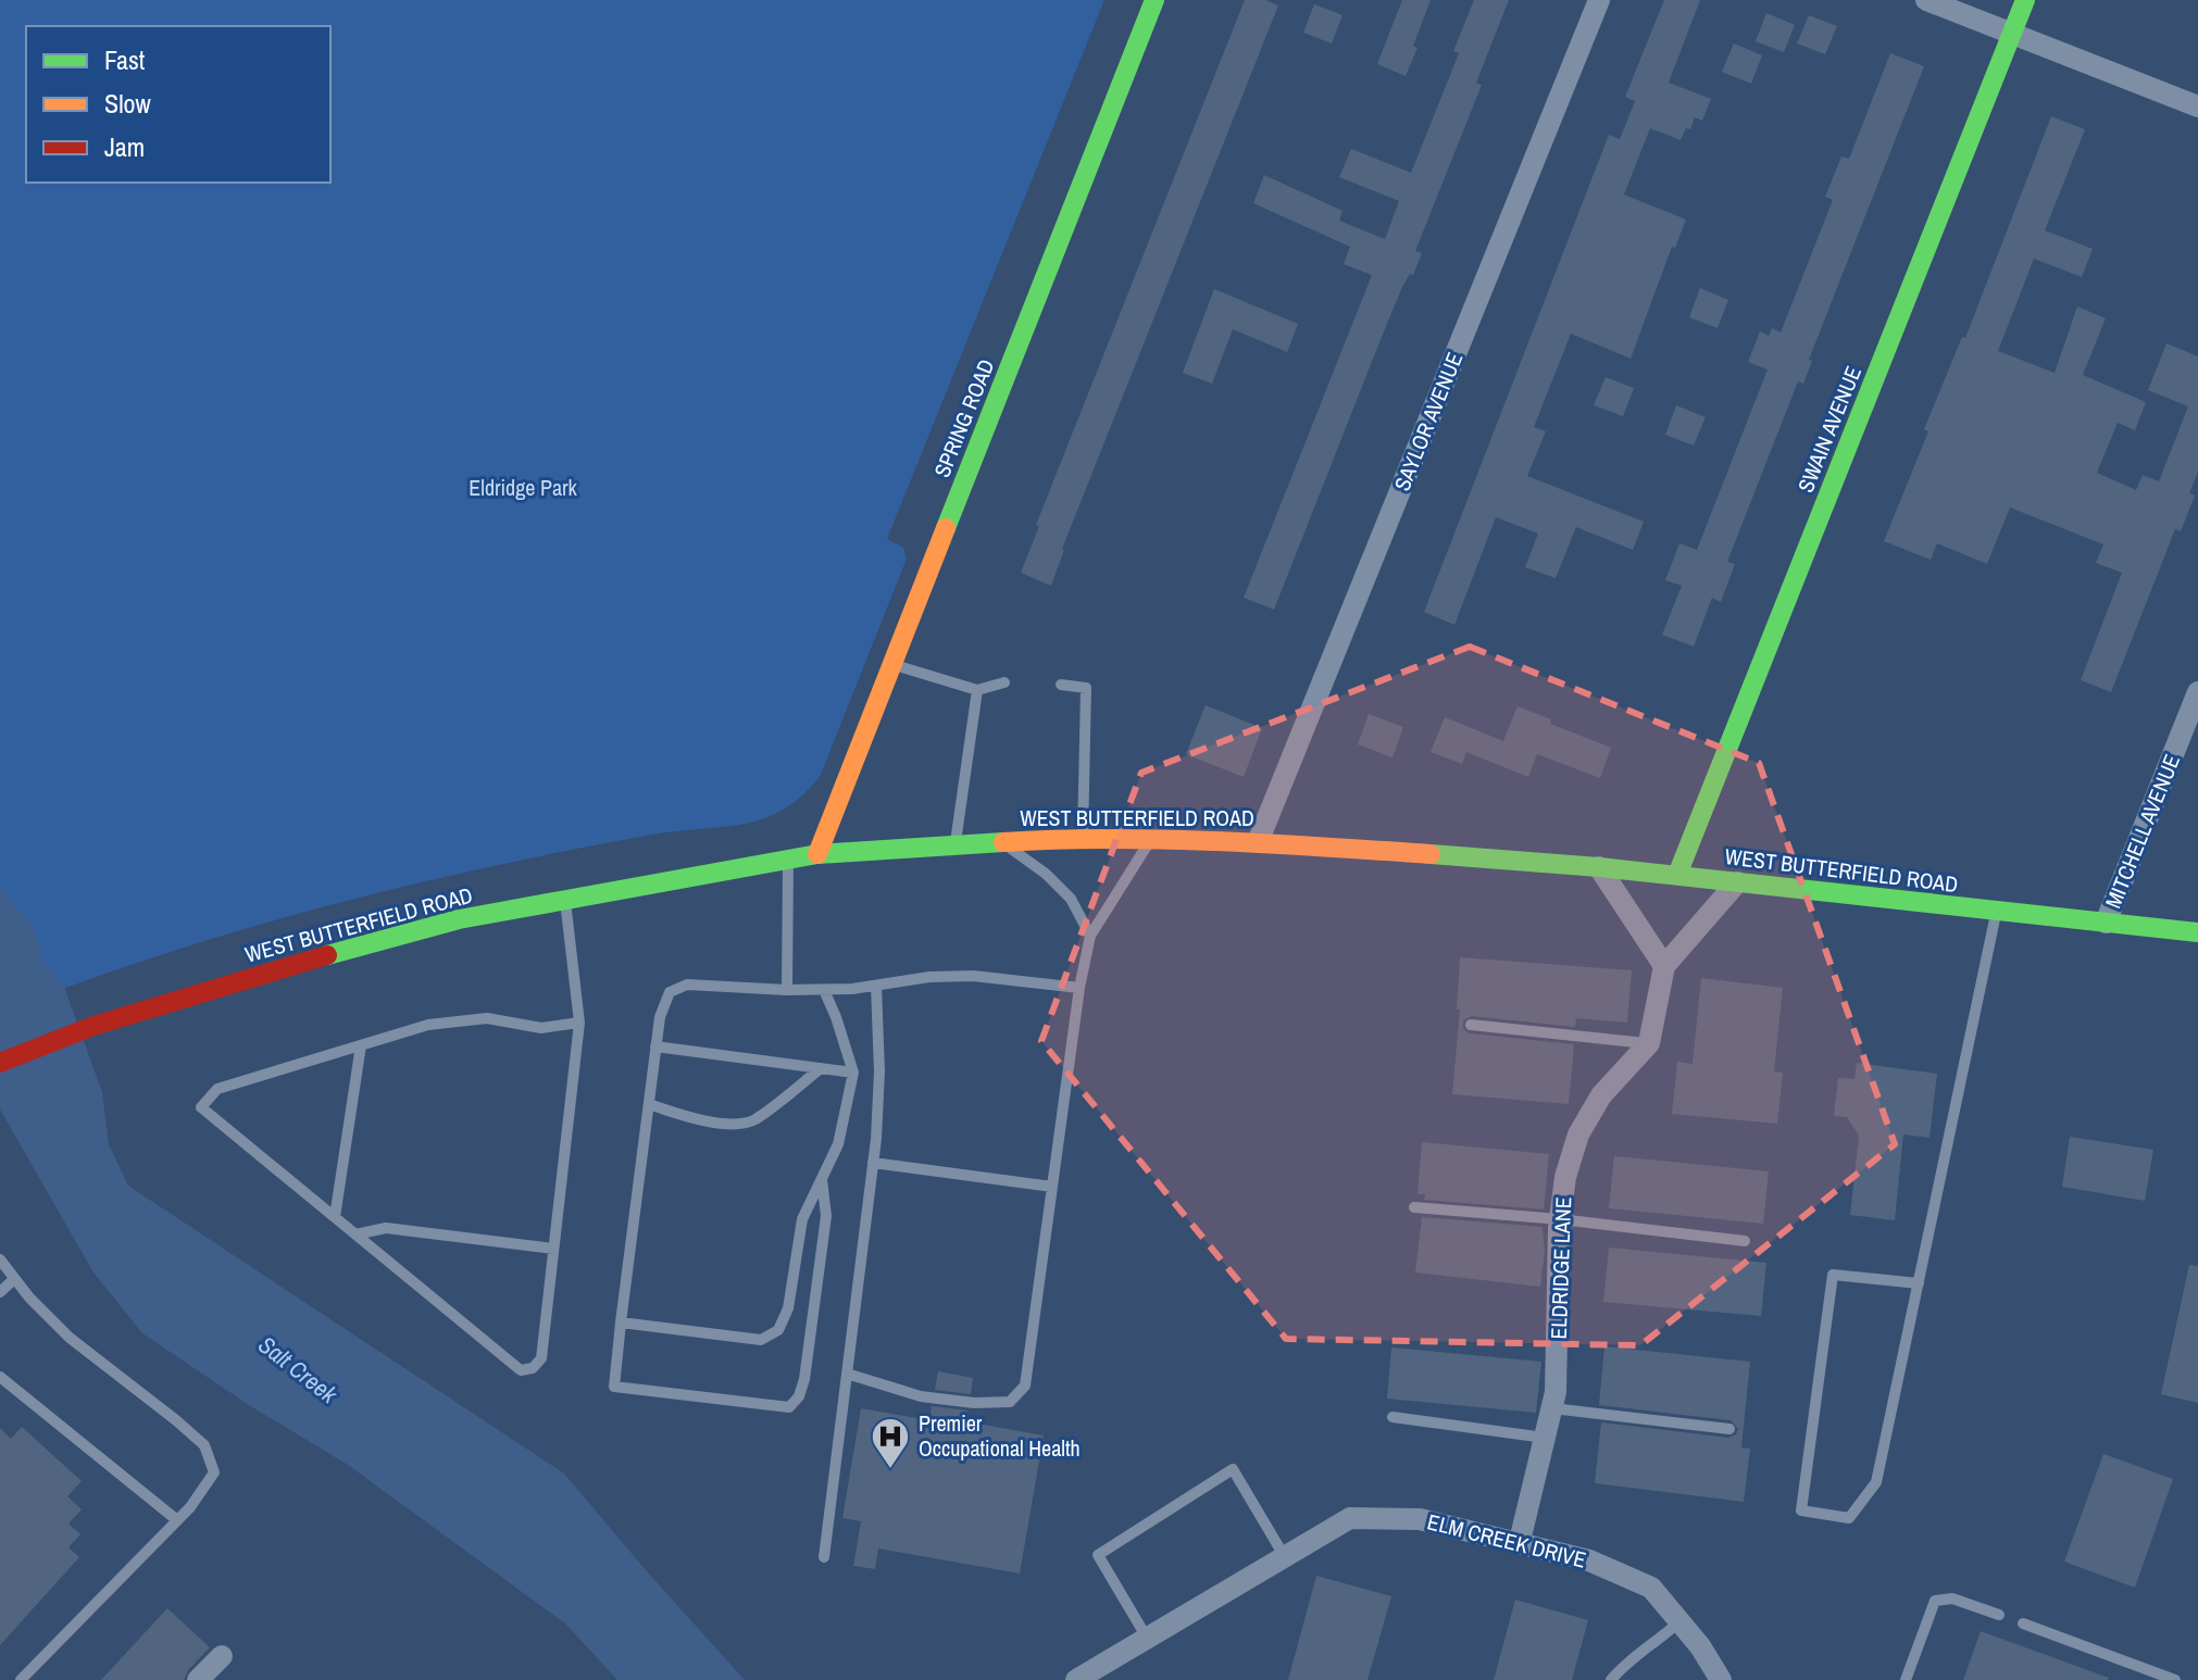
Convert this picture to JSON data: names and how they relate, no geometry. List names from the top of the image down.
{
  "streets": {
    "main road": ["SPRING ROAD", "SWAIN AVENUE", "WEST BUTTERFIELD ROAD"],
    "street": [
      "SAYLOR AVENUE",
      "MITCHELL AVENUE",
      "ELDRIDGE LANE",
      "ELM CREEK DRIVE"
    ]
  },
  "crossings": [
    ["SPRING ROAD", "WEST BUTTERFIELD ROAD"],
    ["SAYLOR AVENUE", "WEST BUTTERFIELD ROAD"],
    ["SWAIN AVENUE", "WEST BUTTERFIELD ROAD"],
    ["WEST BUTTERFIELD ROAD", "MITCHELL AVENUE"],
    ["ELDRIDGE LANE", "ELM CREEK DRIVE"]
  ],
  "water": ["Salt Creek"],
  "parks": ["Eldridge Park"],
  "places": {
    "hospital": ["Premier Occupational Health"]
  },
  "legend": ["Fast", "Slow", "Jam"]
}
